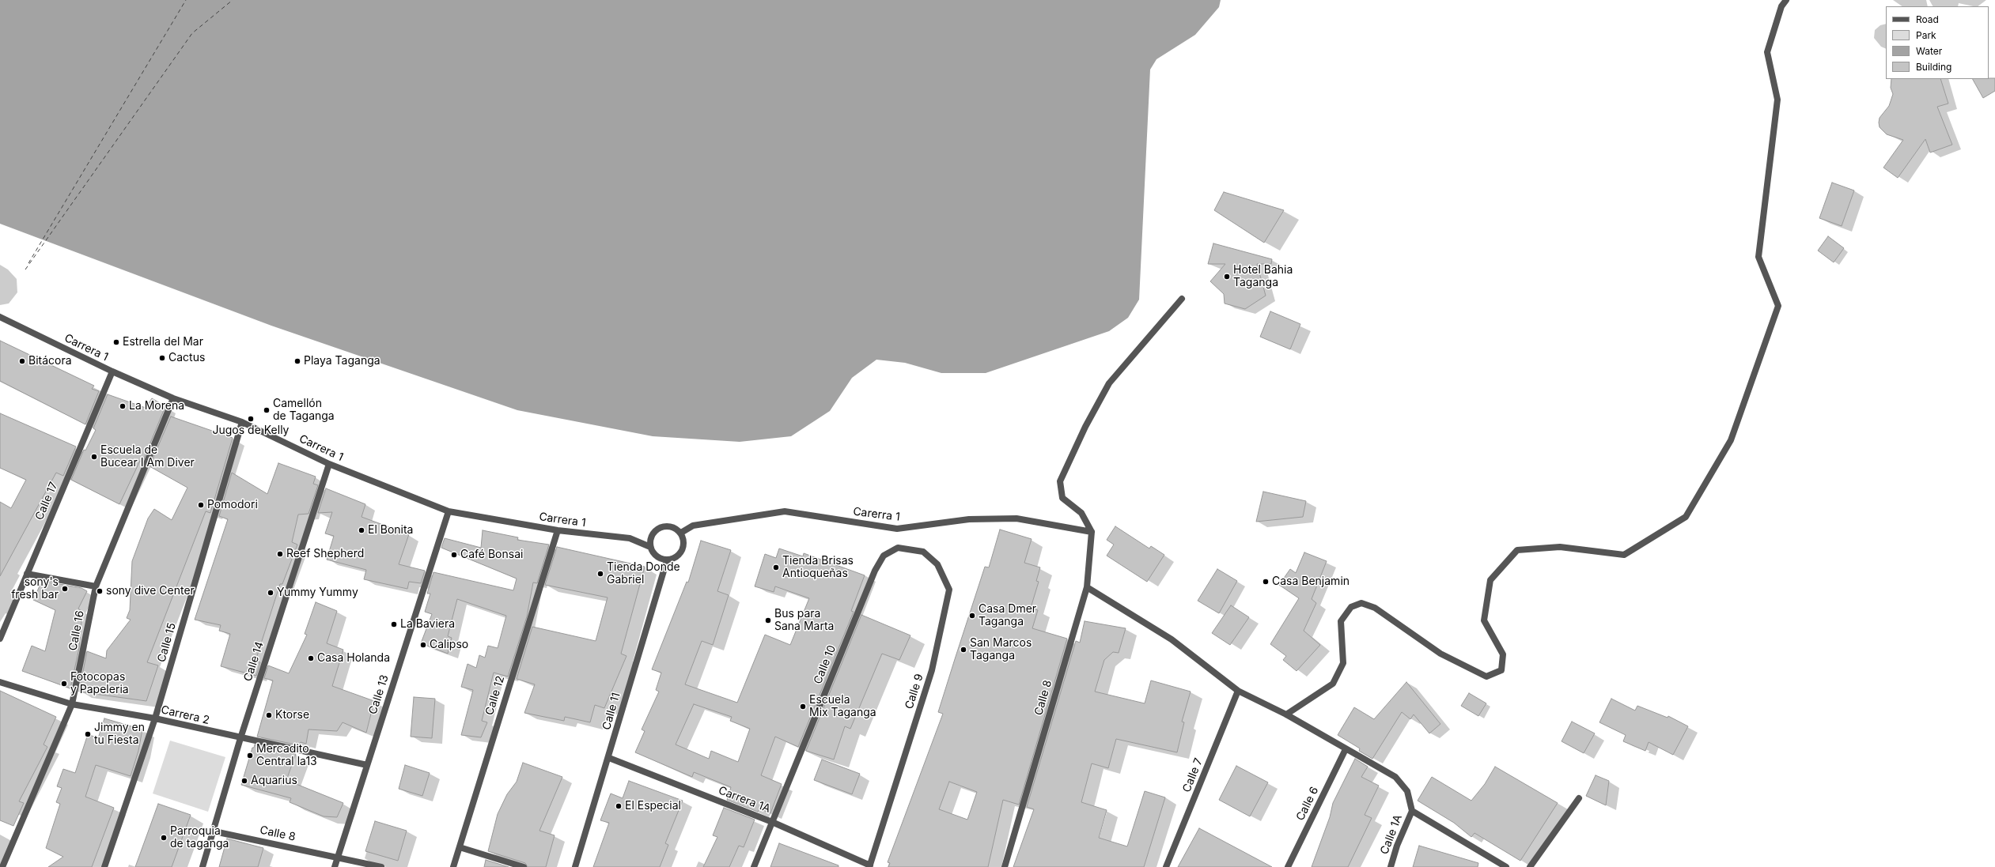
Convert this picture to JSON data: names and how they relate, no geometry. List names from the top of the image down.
{
  "streets": {
    "street": [
      "Carrera 1",
      "Calle 17",
      "Carerra 1",
      "Calle 16",
      "Calle 15",
      "Calle 14",
      "Calle 10",
      "Calle 9",
      "Calle 13",
      "Calle 12",
      "Calle 8",
      "Calle 11",
      "Carrera 2",
      "Calle 7",
      "Carrera 1A",
      "Calle 6",
      "Calle 1A"
    ]
  },
  "crossings": [
    ["Carrera 1", "Calle 17"],
    ["Carrera 1", "Carerra 1"],
    ["Carrera 1", "Calle 16"],
    ["Carrera 1", "Calle 15"],
    ["Carrera 1", "Calle 14"],
    ["Carrera 1", "Calle 13"],
    ["Carrera 1", "Calle 12"],
    ["Carrera 1", "Calle 11"],
    ["Carerra 1", "Calle 8"],
    ["Carerra 1", "Calle 11"],
    ["Calle 16", "Carrera 2"],
    ["Calle 15", "Carrera 2"],
    ["Calle 14", "Calle 8"],
    ["Calle 14", "Carrera 2"],
    ["Calle 10", "Calle 9"],
    ["Calle 10", "Carrera 1A"],
    ["Calle 9", "Carrera 1A"],
    ["Calle 13", "Calle 8"],
    ["Calle 13", "Carrera 2"],
    ["Calle 11", "Carrera 1A"],
    ["Calle 6", "Calle 1A"]
  ],
  "places": [
    "Hotel Bahia Taganga",
    "Estrella del Mar",
    "Cactus",
    "Bitácora",
    "Playa Taganga",
    "La Morena",
    "Camellón de Taganga",
    "Jugos de Kelly",
    "Escuela de Bucear I Am Diver",
    "Pomodori",
    "El Bonita",
    "Reef Shepherd",
    "Café Bonsai",
    "Tienda Brisas Antioqueñas",
    "Tienda Donde Gabriel",
    "Casa Benjamin",
    "sony's fresh bar",
    "sony dive Center",
    "Yummy Yummy",
    "Casa Dmer Taganga",
    "Bus para Sana Marta",
    "La Baviera",
    "Calipso",
    "San Marcos Taganga",
    "Casa Holanda",
    "Fotocopas y Papeleria",
    "Escuela Mix Taganga",
    "Ktorse",
    "Jimmy en tu Fiesta",
    "Mercadito Central la13",
    "Aquarius",
    "El Especial",
    "Parroquia de taganga"
  ],
  "legend": [
    "Road",
    "Park",
    "Water",
    "Building"
  ]
}
